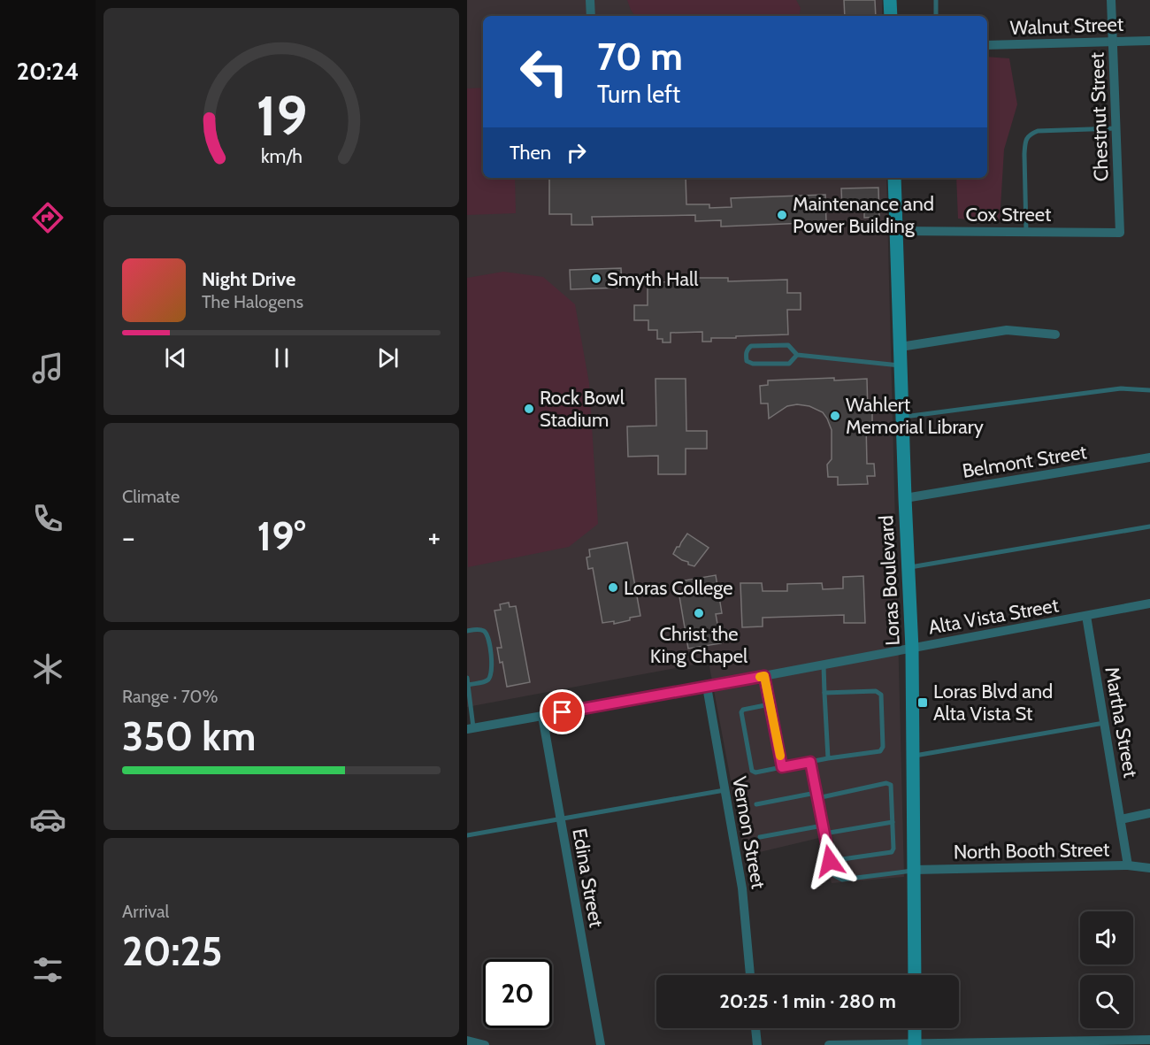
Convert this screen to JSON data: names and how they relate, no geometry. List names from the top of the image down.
{
  "streets": {
    "main road": ["Loras Boulevard"],
    "street": [
      "Walnut Street",
      "Chestnut Street",
      "Cox Street",
      "Belmont Street",
      "Alta Vista Street",
      "Martha Street",
      "Vernon Street",
      "North Booth Street",
      "Edina Street"
    ]
  },
  "crossings": [
    ["Walnut Street", "Chestnut Street"],
    ["Chestnut Street", "Cox Street"],
    ["Cox Street", "Loras Boulevard"],
    ["Belmont Street", "Loras Boulevard"],
    ["Loras Boulevard", "Alta Vista Street"],
    ["Loras Boulevard", "North Booth Street"],
    ["Alta Vista Street", "Martha Street"],
    ["Alta Vista Street", "Vernon Street"],
    ["Alta Vista Street", "Edina Street"],
    ["Martha Street", "North Booth Street"]
  ],
  "places": {
    "other": [
      "Maintenance and Power Building",
      "Smyth Hall",
      "Rock Bowl Stadium",
      "Wahlert Memorial Library",
      "Loras College",
      "Christ the King Chapel"
    ],
    "transit": ["Loras Blvd and Alta Vista St"]
  },
  "page": {
    "tabs": "20:24",
    "turn": ["70 m", "Turn left"],
    "then": "Then",
    "song": ["Night Drive", "The Halogens"],
    "tile": [
      "Climate",
      ["Range · 70%", "350 km"],
      ["Arrival", "20:25"]
    ],
    "heat": ["−", "19°", "+"],
    "limit": "20",
    "trip": "20:25 · 1 min · 280 m",
    "gauge": ["19", "km/h"]
  }
}
